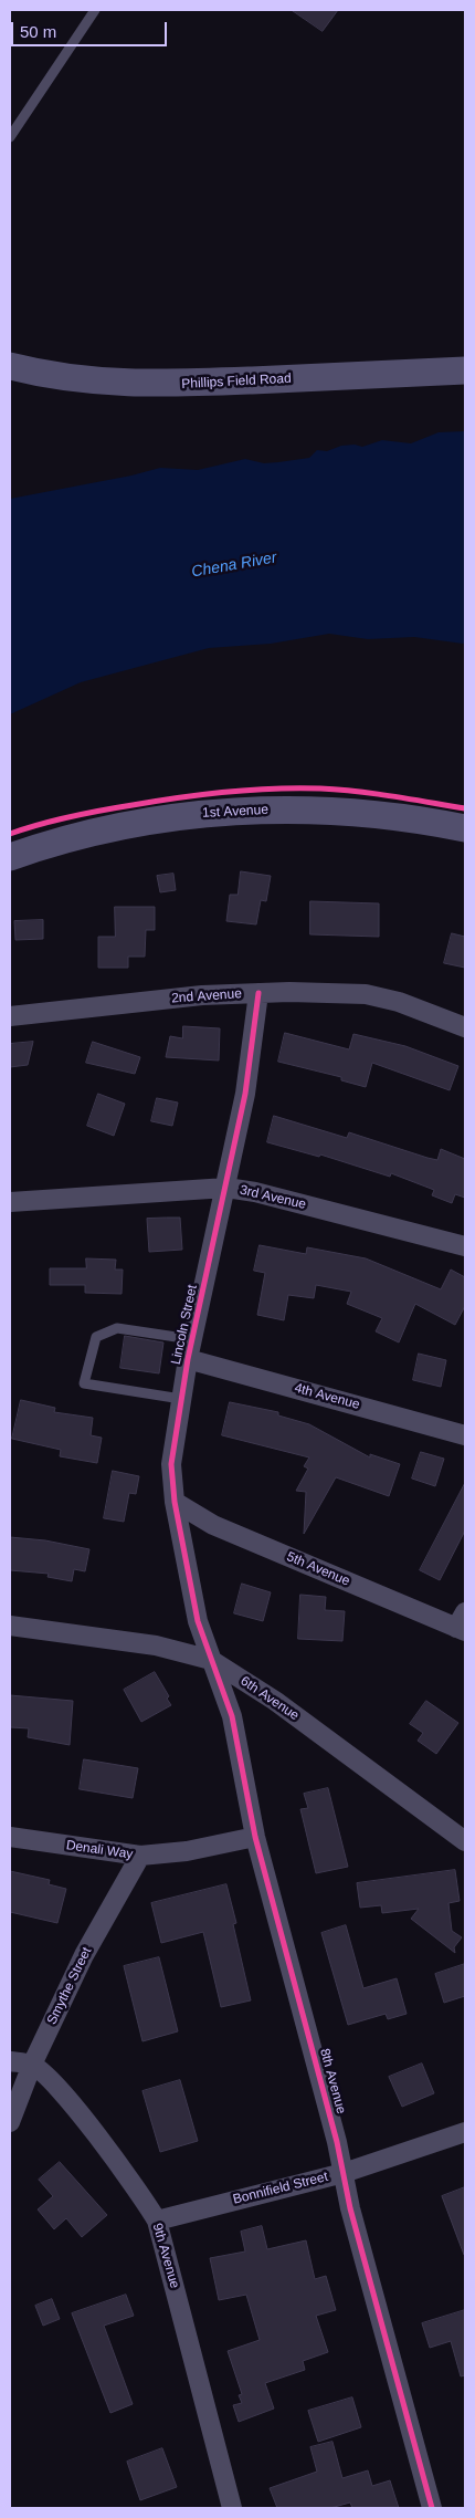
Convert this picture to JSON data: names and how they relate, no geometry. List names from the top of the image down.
{
  "streets": {
    "street": [
      "Phillips Field Road",
      "1st Avenue",
      "2nd Avenue",
      "3rd Avenue",
      "Lincoln Street",
      "4th Avenue",
      "5th Avenue",
      "6th Avenue",
      "Denali Way",
      "Smythe Street",
      "8th Avenue",
      "Bonnifield Street",
      "9th Avenue"
    ]
  },
  "crossings": [
    ["2nd Avenue", "Lincoln Street"],
    ["3rd Avenue", "Lincoln Street"],
    ["Lincoln Street", "4th Avenue"],
    ["Lincoln Street", "5th Avenue"],
    ["Lincoln Street", "6th Avenue"],
    ["Lincoln Street", "8th Avenue"],
    ["6th Avenue", "8th Avenue"],
    ["Denali Way", "Smythe Street"],
    ["Denali Way", "8th Avenue"],
    ["Smythe Street", "9th Avenue"],
    ["8th Avenue", "Bonnifield Street"],
    ["Bonnifield Street", "9th Avenue"]
  ],
  "water": ["Chena River"],
  "scale_bar": "50 m"
}
